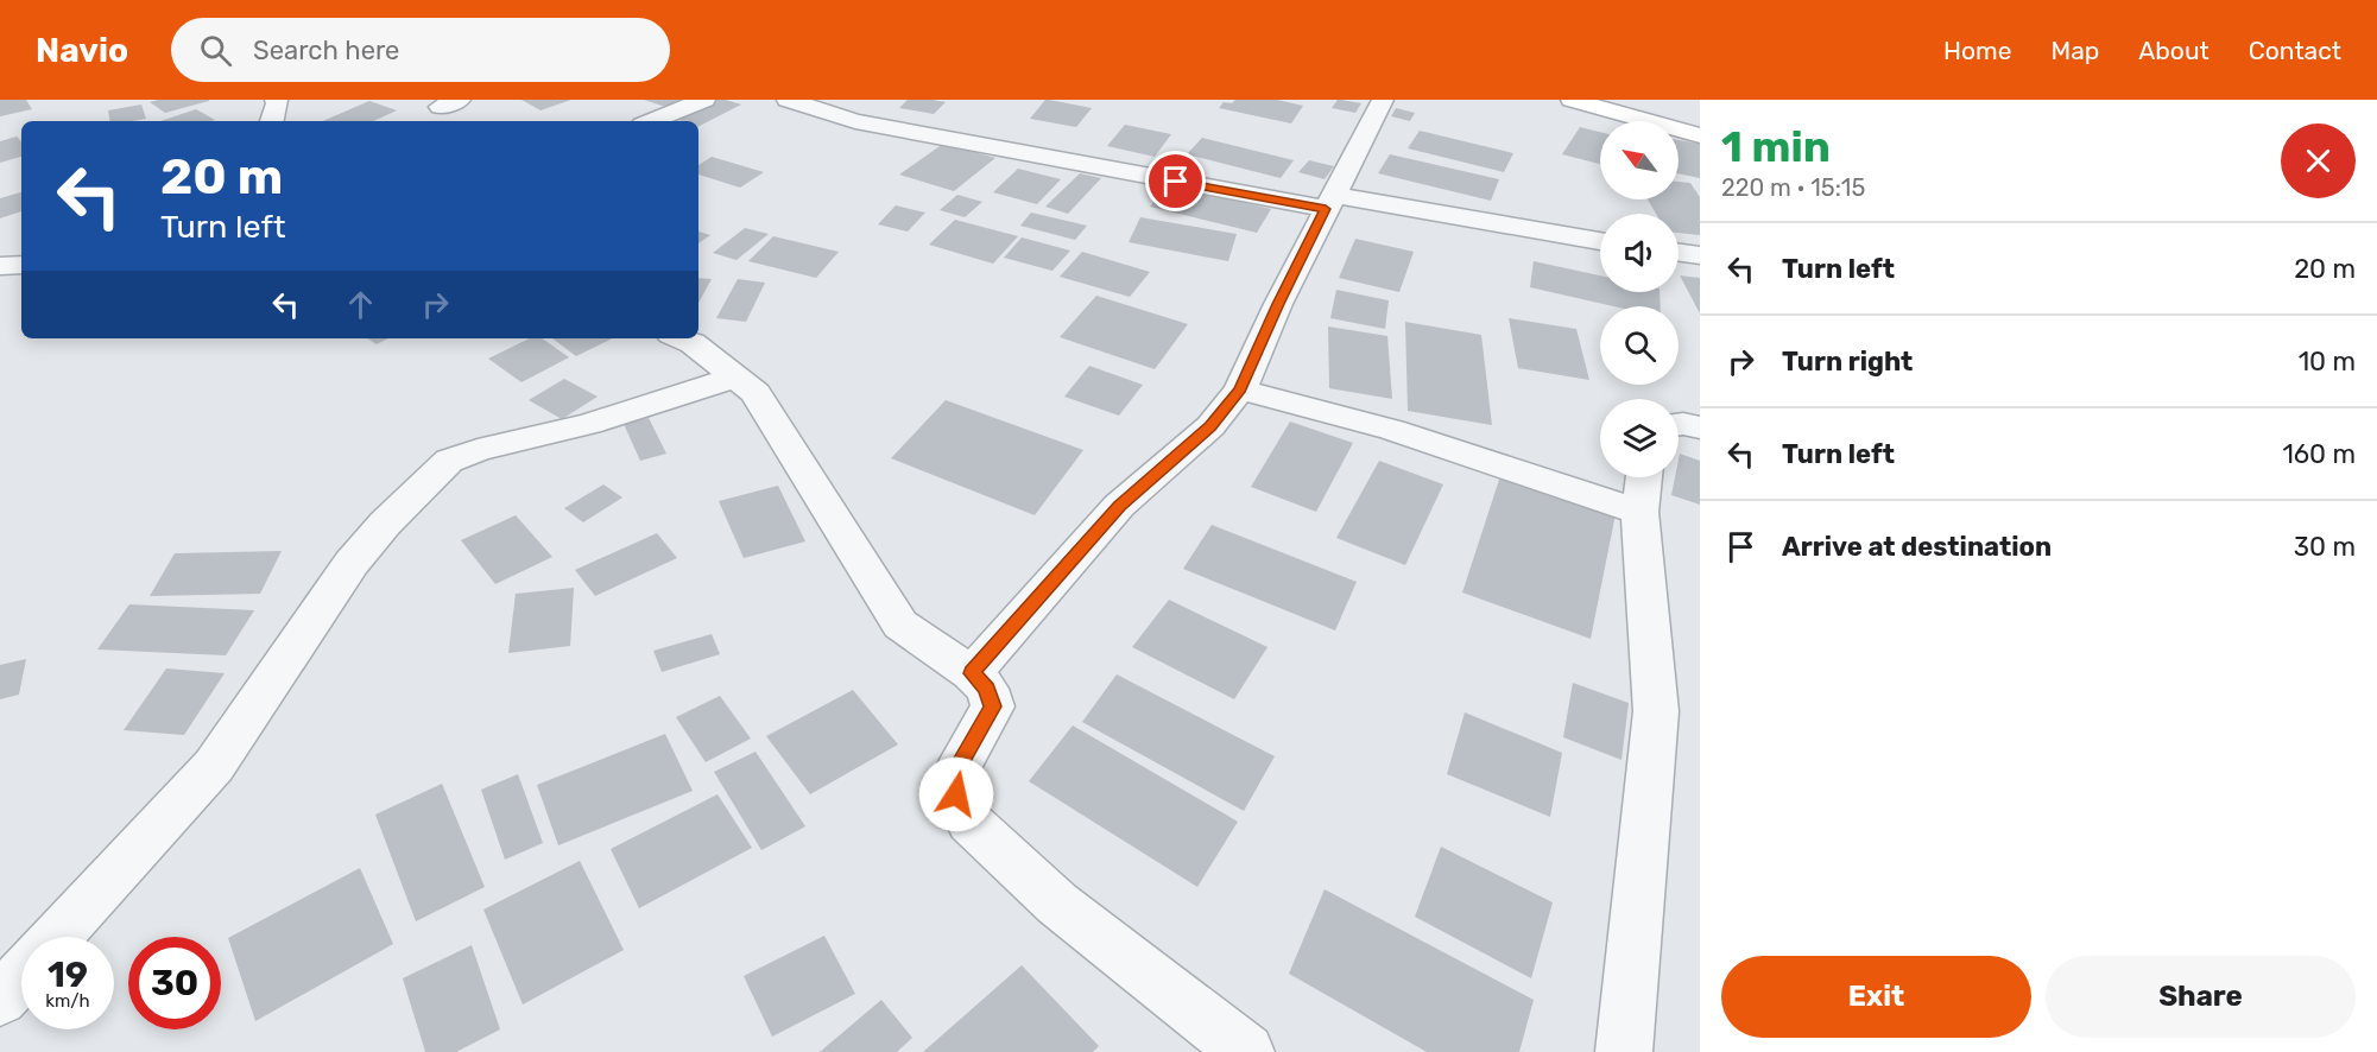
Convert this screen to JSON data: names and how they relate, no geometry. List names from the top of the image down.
{
  "north": "top left",
  "page": {
    "header": "Navio",
    "search": "Search here",
    "nav": [
      "Home",
      "Map",
      "About",
      "Contact"
    ],
    "heading": ["1 min", "220 m · 15:15"],
    "turn": ["20 m", "Turn left"],
    "list": [
      {
        "name": "Turn left",
        "value": "20 m"
      },
      {
        "name": "Turn right",
        "value": "10 m"
      },
      {
        "name": "Turn left",
        "value": "160 m"
      },
      {
        "name": "Arrive at destination",
        "value": "30 m"
      }
    ],
    "speed": "19 km/h",
    "limit": "30",
    "buttons": ["Exit", "Share"]
  }
}
